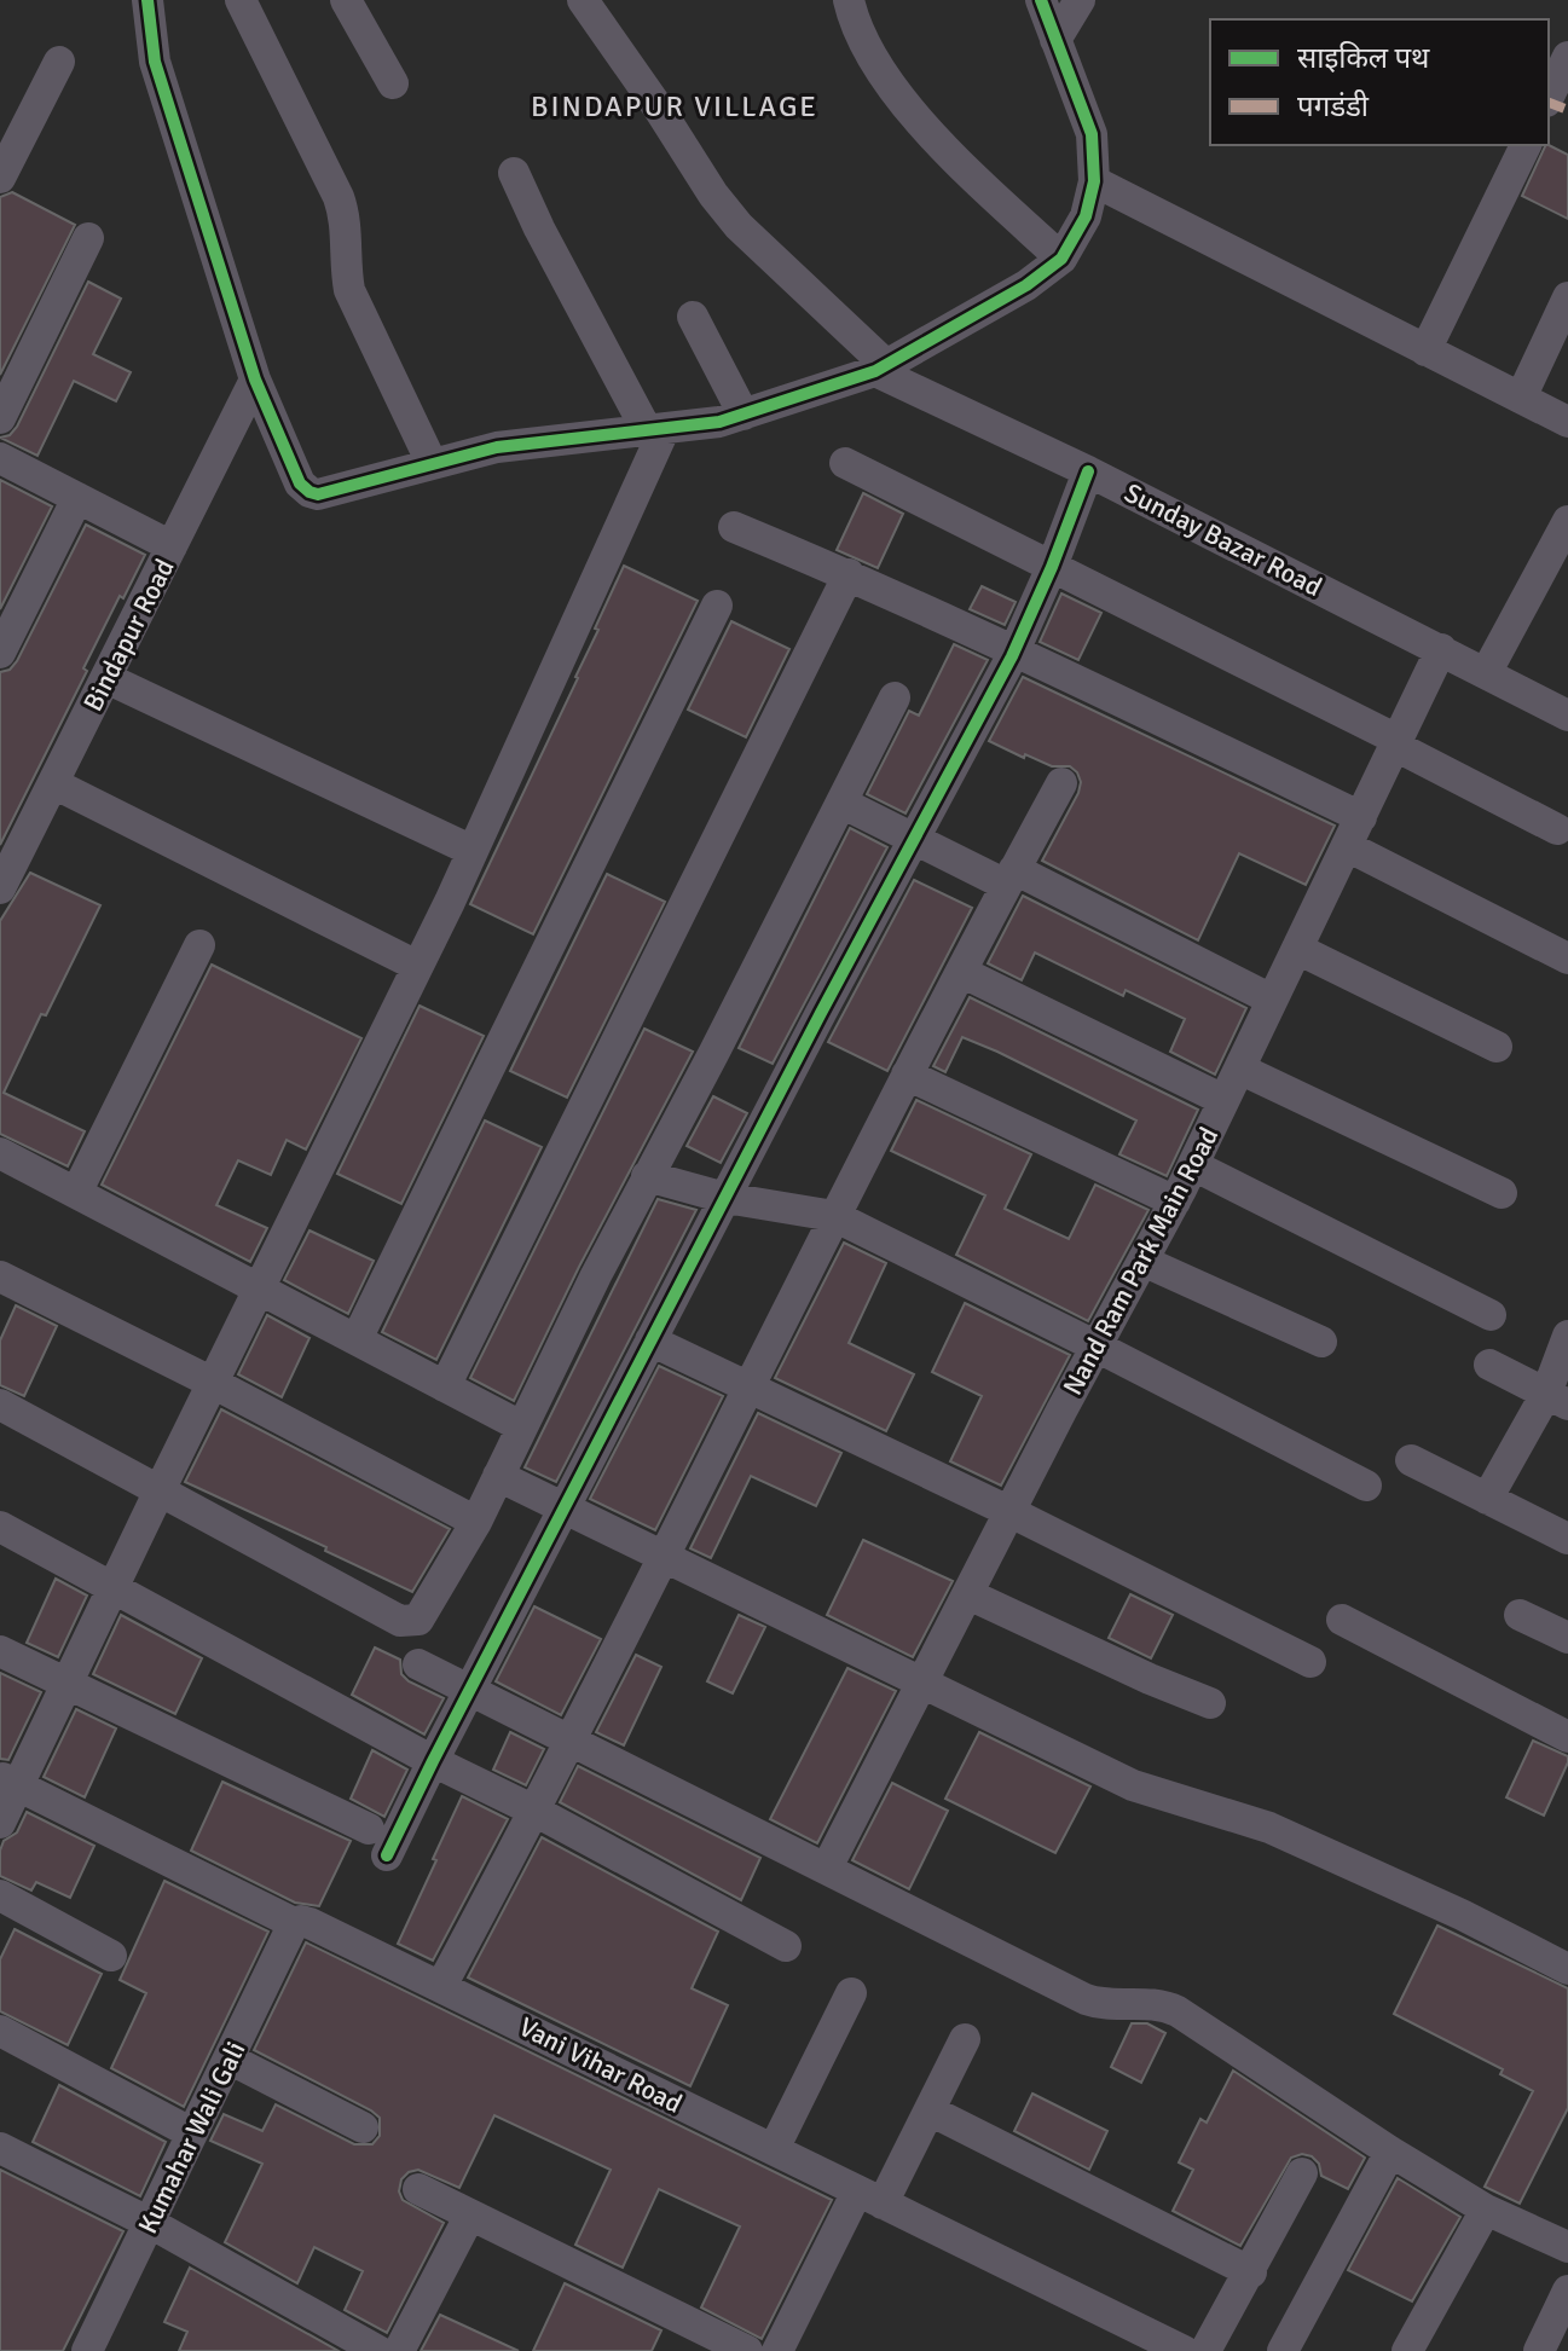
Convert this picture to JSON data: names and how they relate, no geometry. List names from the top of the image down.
{
  "streets": {
    "street": [
      "Sunday Bazar Road",
      "Bindapur Road",
      "Nand Ram Park Main Road",
      "Vani Vihar Road",
      "Kumahar Wali Gali"
    ]
  },
  "crossings": [
    ["Sunday Bazar Road", "Nand Ram Park Main Road"],
    ["Vani Vihar Road", "Kumahar Wali Gali"]
  ],
  "districts": ["BINDAPUR VILLAGE"],
  "legend": ["साइकिल पथ", "पगडंडी"]
}
